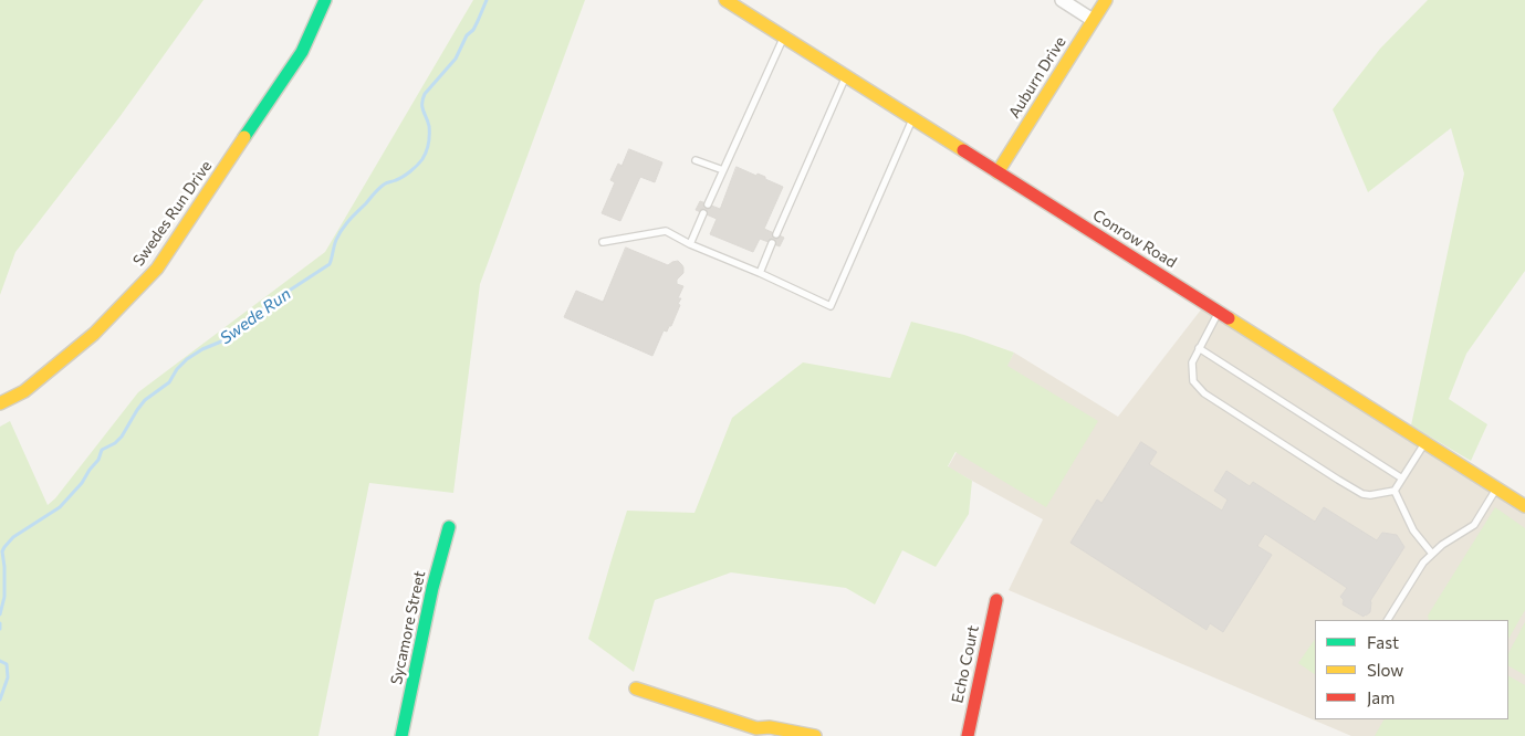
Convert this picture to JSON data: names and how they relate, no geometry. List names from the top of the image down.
{
  "streets": {
    "street": [
      "Auburn Drive",
      "Swedes Run Drive",
      "Conrow Road",
      "Sycamore Street",
      "Echo Court"
    ]
  },
  "crossings": [
    ["Auburn Drive", "Conrow Road"]
  ],
  "water": ["Swede Run"],
  "legend": ["Fast", "Slow", "Jam"]
}
